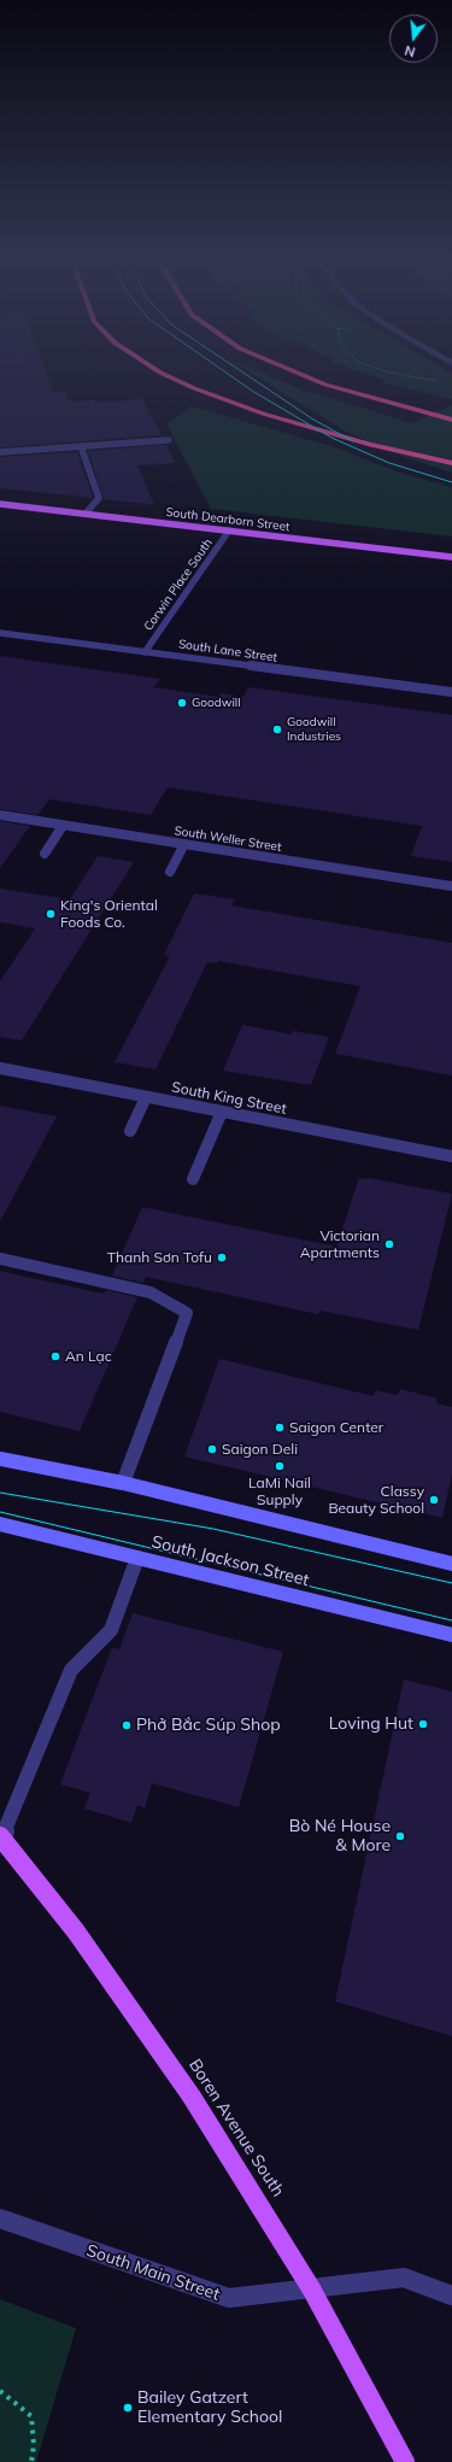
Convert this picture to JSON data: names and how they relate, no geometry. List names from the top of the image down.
{
  "streets": {
    "main road": ["South Dearborn Street", "South Jackson Street", "Boren Avenue South"],
    "street": [
      "Corwin Place South",
      "South Lane Street",
      "South Weller Street",
      "South King Street",
      "South Main Street"
    ]
  },
  "crossings": [
    ["South Dearborn Street", "Corwin Place South"],
    ["Corwin Place South", "South Lane Street"],
    ["Boren Avenue South", "South Main Street"]
  ],
  "places": [
    "Goodwill",
    "Goodwill Industries",
    "King's Oriental Foods Co.",
    "Victorian Apartments",
    "Thanh Sơn Tofu",
    "An Lạc",
    "Saigon Center",
    "Saigon Deli",
    "LaMi Nail Supply",
    "Classy Beauty School",
    "Loving Hut",
    "Phở Bắc Súp Shop",
    "Bò Né House & More",
    "Bailey Gatzert Elementary School"
  ],
  "north": "bottom"
}
